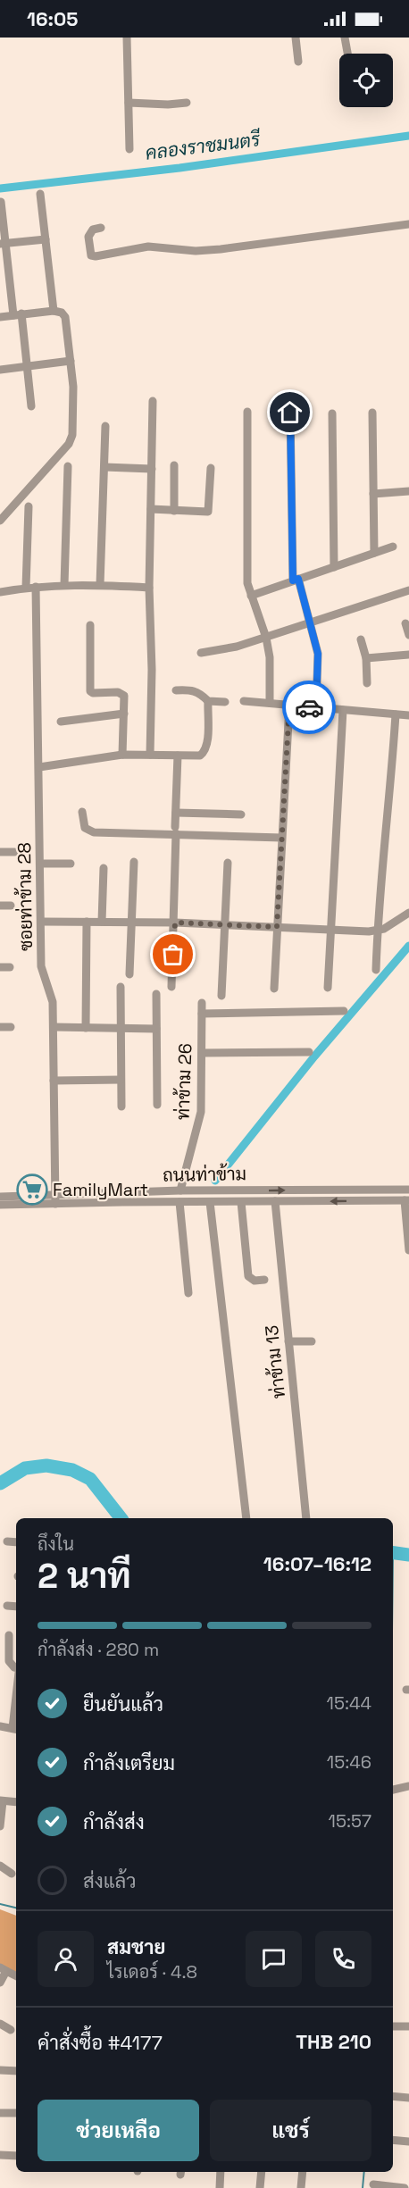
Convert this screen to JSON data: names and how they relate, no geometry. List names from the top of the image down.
{
  "streets": {
    "street": [
      "ซอยท่าข้าม 28",
      "ท่าข้าม 26",
      "ถนนท่าข้าม",
      "ท่าข้าม 13"
    ]
  },
  "crossings": [
    ["ซอยท่าข้าม 28", "ถนนท่าข้าม"],
    ["ท่าข้าม 26", "ถนนท่าข้าม"],
    ["ถนนท่าข้าม", "ท่าข้าม 13"]
  ],
  "water": ["คลองราชมนตรี"],
  "places": {
    "supermarket": ["FamilyMart"]
  },
  "page": {
    "status": "16:05",
    "heading": ["2 นาที", "ถึงใน", "16:07–16:12"],
    "panel": [
      "สมชาย",
      "ไรเดอร์ · 4.8",
      "คำสั่งซื้อ #4177",
      "THB 210"
    ],
    "bar": "กำลังส่ง · 280 m",
    "list": [
      ["ยืนยันแล้ว", "15:44"],
      ["กำลังเตรียม", "15:46"],
      ["กำลังส่ง", "15:57"],
      "ส่งแล้ว"
    ],
    "buttons": ["ช่วยเหลือ", "แชร์"]
  }
}
